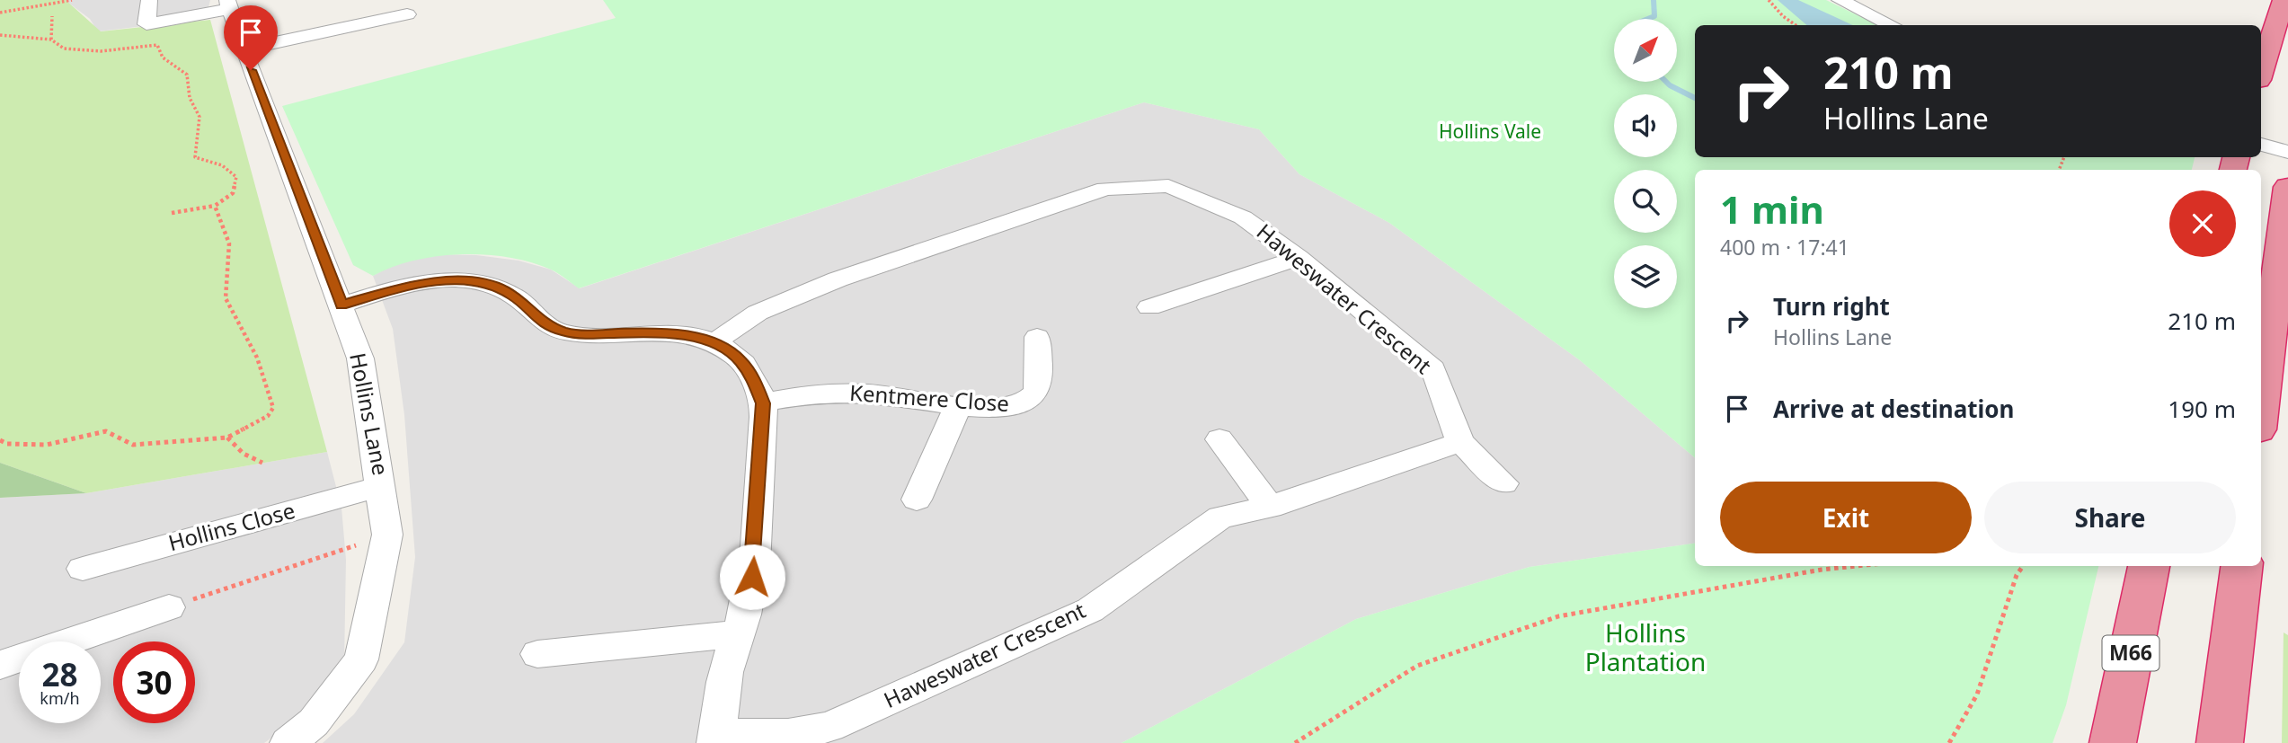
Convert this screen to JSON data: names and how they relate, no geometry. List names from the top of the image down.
{
  "streets": {
    "highway": ["M66"],
    "street": [
      "Haweswater Crescent",
      "Kentmere Close",
      "Hollins Lane",
      "Hollins Close"
    ]
  },
  "crossings": [
    ["Hollins Lane", "Hollins Close"]
  ],
  "parks": ["Hollins Vale", "Hollins Plantation"],
  "north": "top right",
  "page": {
    "turn": ["210 m", "Hollins Lane"],
    "heading": ["1 min", "400 m · 17:41"],
    "list": [
      {
        "name": "Turn right",
        "note": "Hollins Lane",
        "value": "210 m"
      },
      {
        "name": "Arrive at destination",
        "value": "190 m"
      }
    ],
    "buttons": ["Exit", "Share"],
    "speed": "28 km/h",
    "limit": "30"
  }
}
